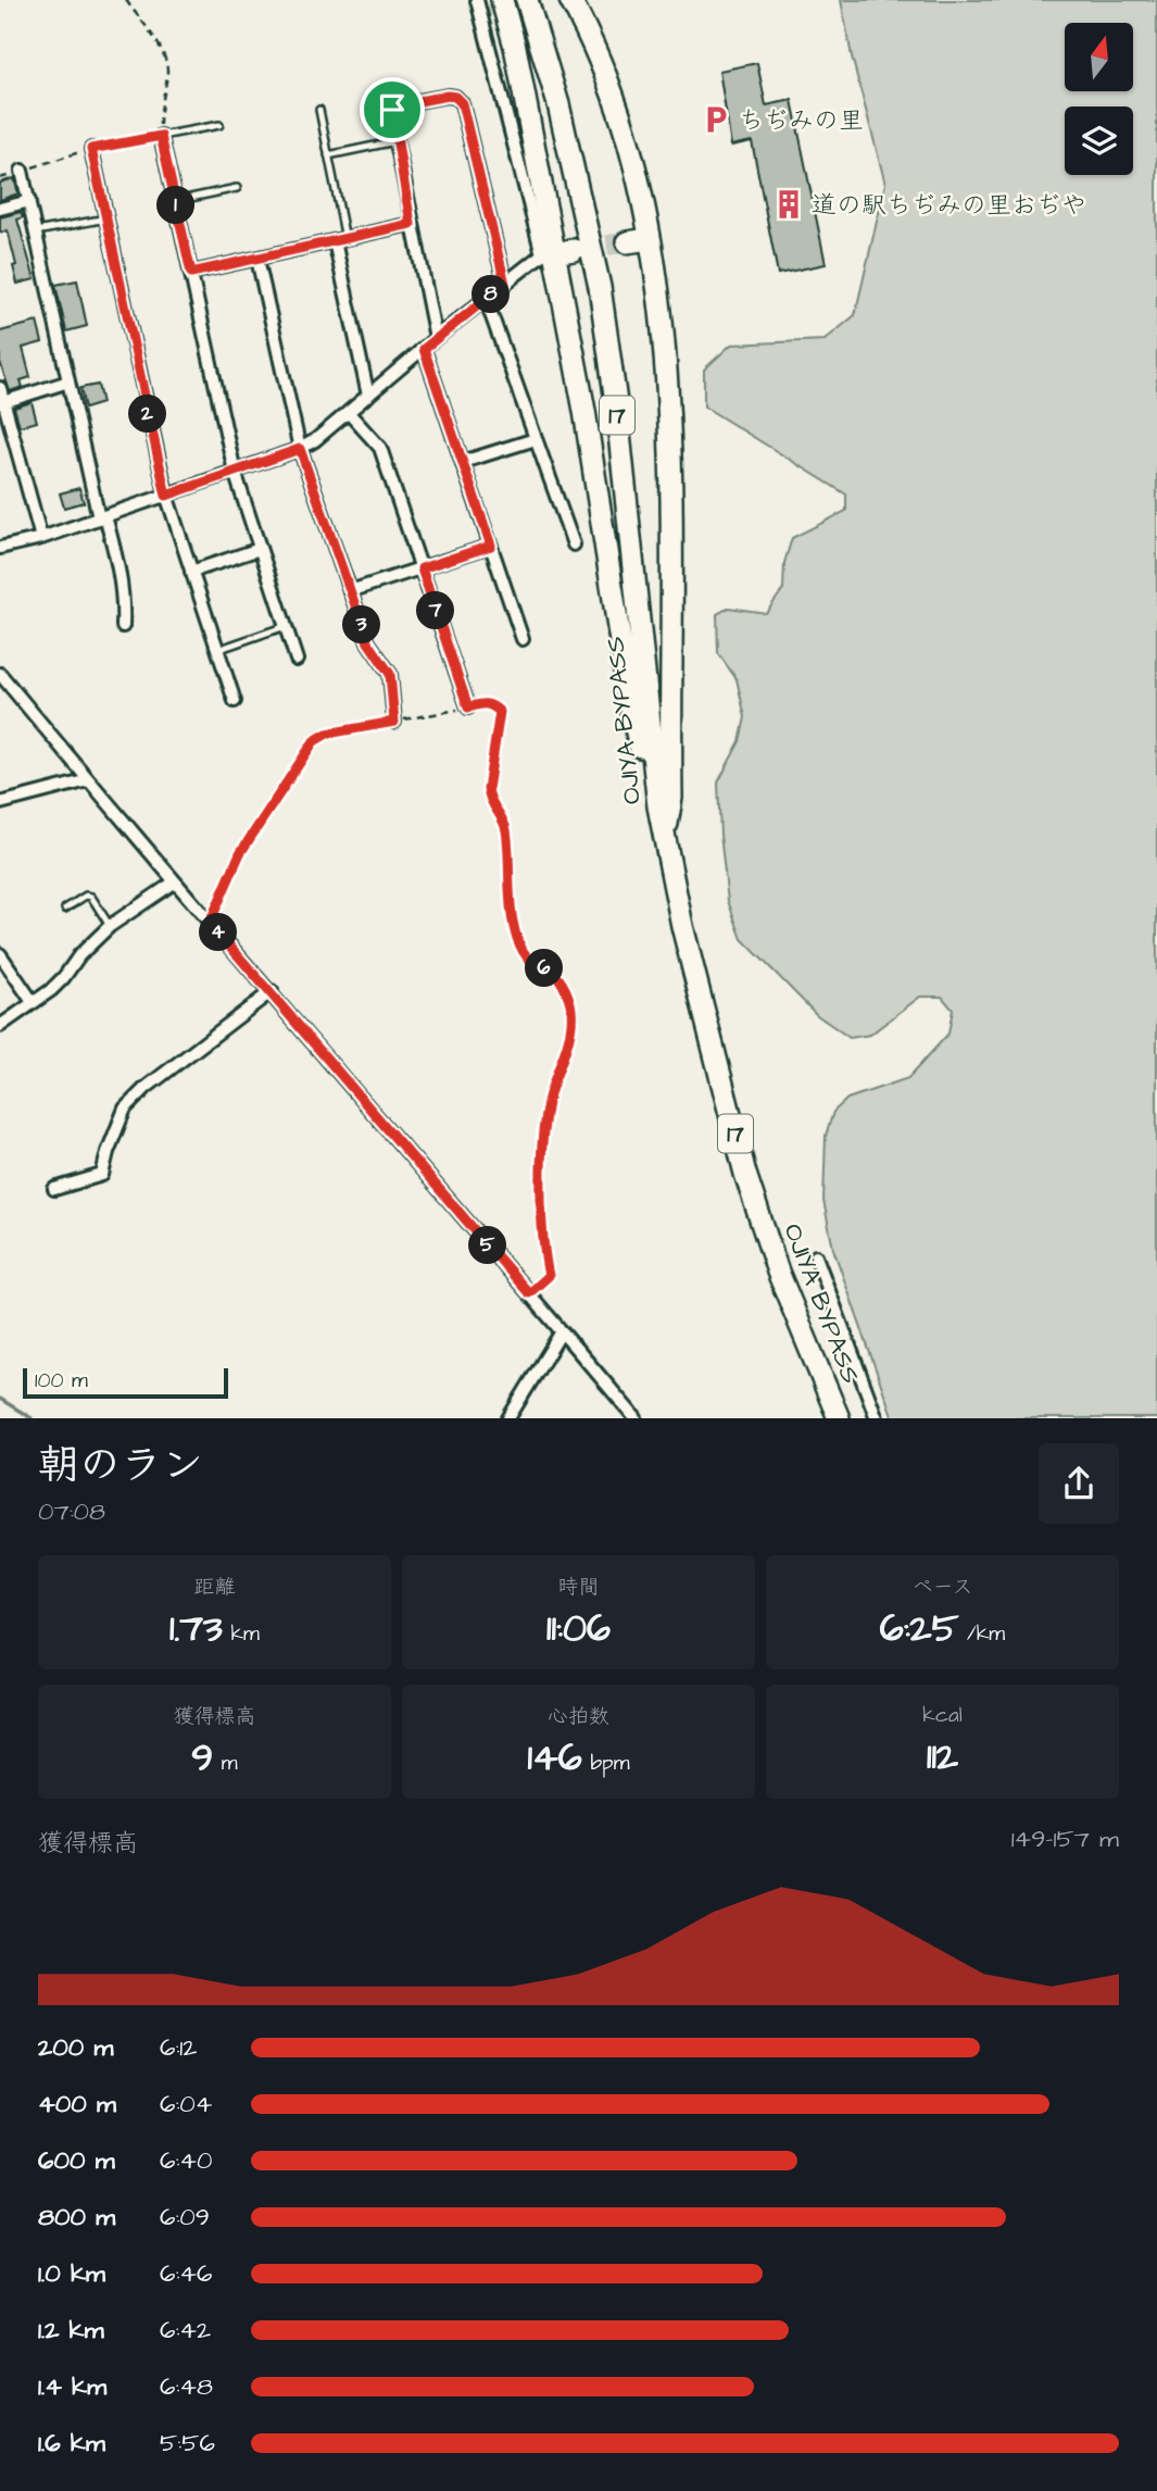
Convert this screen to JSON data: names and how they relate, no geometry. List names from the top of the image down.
{
  "streets": {
    "highway": ["17", "OJIYA BYPASS"]
  },
  "places": {
    "parking": ["ちぢみの里"],
    "building": ["道の駅ちぢみの里おぢや"]
  },
  "scale_bar": "100 m",
  "north": "top",
  "page": {
    "pins": [
      "1",
      "8",
      "2",
      "7",
      "3",
      "4",
      "6",
      "5"
    ],
    "scale": "100 m",
    "heading": ["朝のラン", "07:08"],
    "stats": [
      ["距離", "1.73 km"],
      ["時間", "11:06"],
      ["ペース", "6:25 /km"],
      ["獲得標高", "9 m"],
      ["心拍数", "146 bpm"],
      ["kcal", "112"]
    ],
    "chart": ["獲得標高", "149–157 m"],
    "list": [
      {
        "name": "200 m",
        "note": "6:12"
      },
      {
        "name": "400 m",
        "note": "6:04"
      },
      {
        "name": "600 m",
        "note": "6:40"
      },
      {
        "name": "800 m",
        "note": "6:09"
      },
      {
        "name": "1.0 km",
        "note": "6:46"
      },
      {
        "name": "1.2 km",
        "note": "6:42"
      },
      {
        "name": "1.4 km",
        "note": "6:48"
      },
      {
        "name": "1.6 km",
        "note": "5:56"
      }
    ]
  }
}
